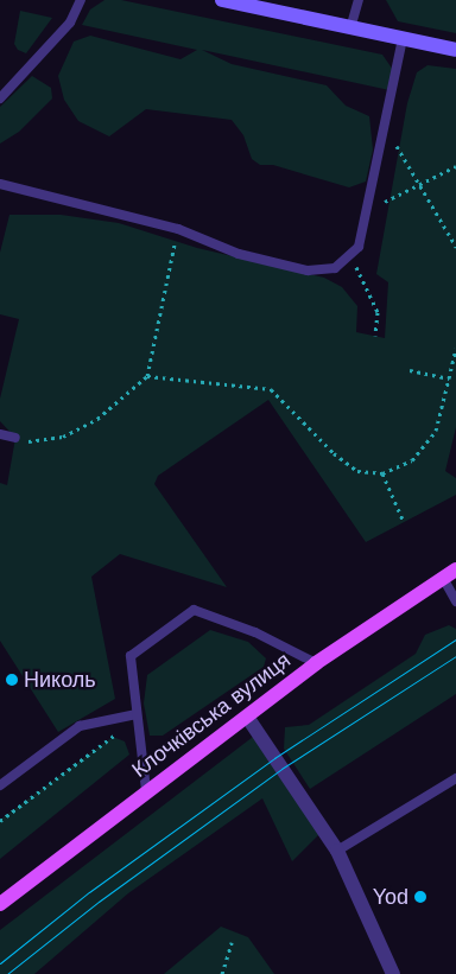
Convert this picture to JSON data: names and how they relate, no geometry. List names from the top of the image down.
{
  "streets": {
    "main road": ["Клочківська вулиця"]
  },
  "places": ["Николь", "Yod"]
}
